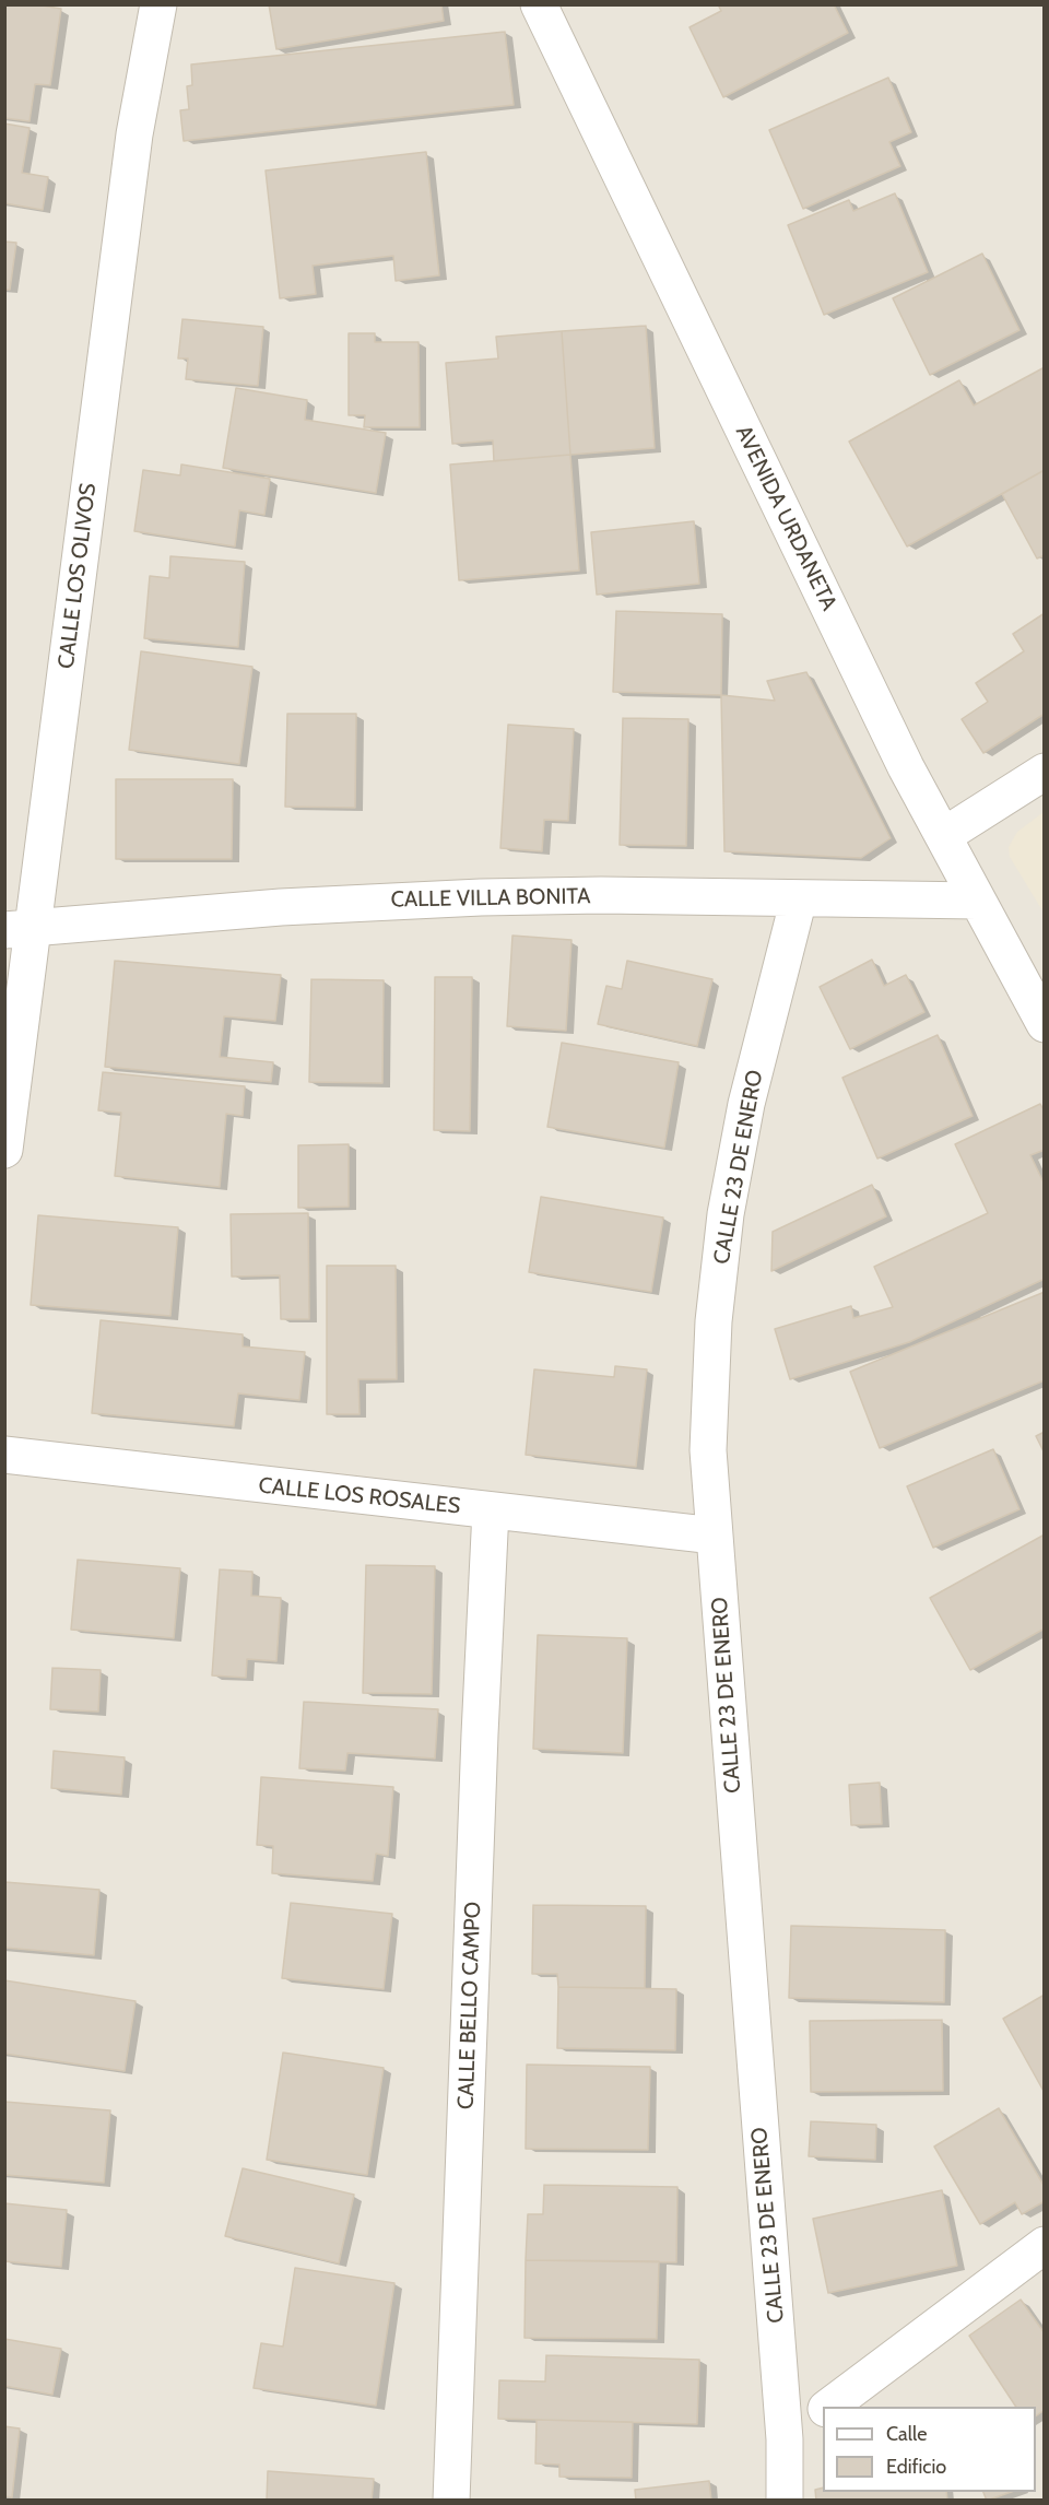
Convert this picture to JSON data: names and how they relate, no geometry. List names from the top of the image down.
{
  "streets": {
    "street": [
      "AVENIDA URDANETA",
      "CALLE LOS OLIVOS",
      "CALLE VILLA BONITA",
      "CALLE 23 DE ENERO",
      "CALLE LOS ROSALES",
      "CALLE BELLO CAMPO"
    ]
  },
  "crossings": [
    ["AVENIDA URDANETA", "CALLE VILLA BONITA"],
    ["CALLE LOS OLIVOS", "CALLE VILLA BONITA"],
    ["CALLE VILLA BONITA", "CALLE 23 DE ENERO"],
    ["CALLE 23 DE ENERO", "CALLE LOS ROSALES"],
    ["CALLE LOS ROSALES", "CALLE BELLO CAMPO"]
  ],
  "legend": ["Calle", "Edificio"]
}
